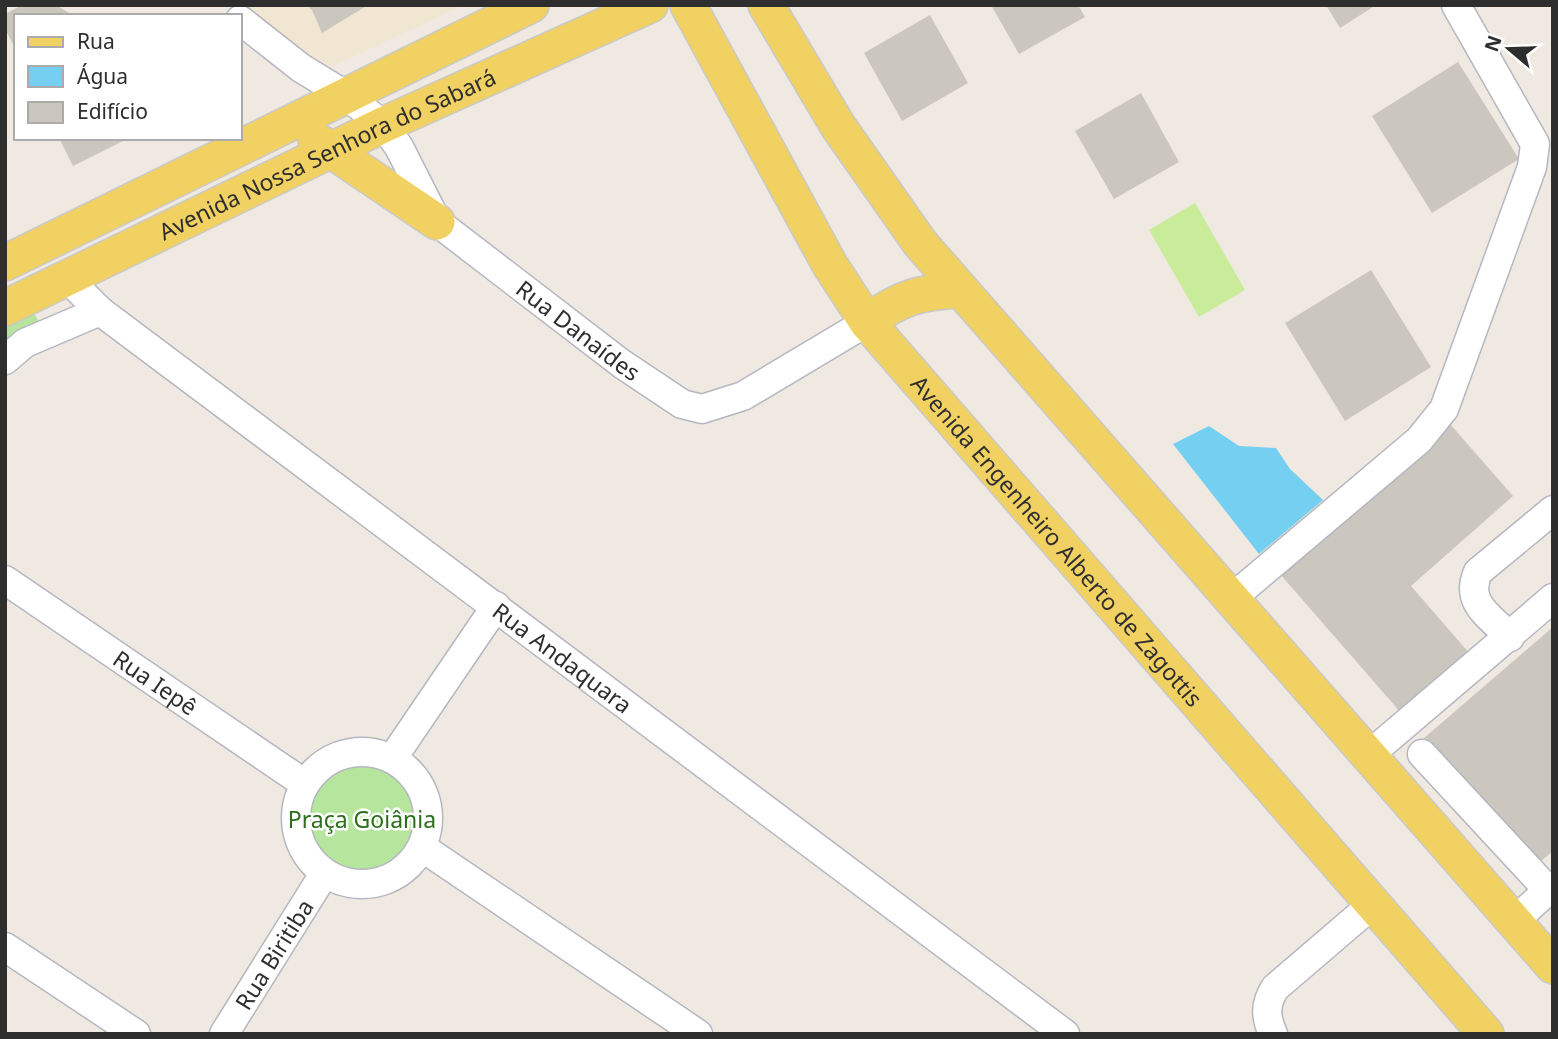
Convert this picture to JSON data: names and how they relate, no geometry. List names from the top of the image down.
{
  "streets": {
    "main road": ["Avenida Nossa Senhora do Sabará", "Avenida Engenheiro Alberto de Zagottis"],
    "street": [
      "Rua Danaídes",
      "Rua Andaquara",
      "Rua Iepê",
      "Rua Biritiba"
    ]
  },
  "crossings": [
    ["Avenida Nossa Senhora do Sabará", "Rua Danaídes"],
    ["Avenida Nossa Senhora do Sabará", "Rua Andaquara"],
    ["Rua Danaídes", "Avenida Engenheiro Alberto de Zagottis"],
    ["Rua Iepê", "Rua Biritiba"]
  ],
  "parks": ["Praça Goiânia"],
  "legend": ["Rua", "Água", "Edifício"],
  "north": "left"
}
